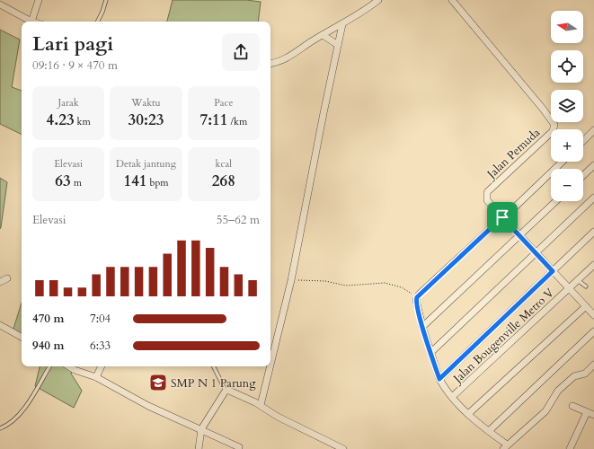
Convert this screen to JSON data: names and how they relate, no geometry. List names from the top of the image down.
{
  "streets": {
    "street": ["Jalan Pemuda", "Jalan Bougenville Metro V"]
  },
  "crossings": [
    ["Jalan Pemuda", "Jalan Bougenville Metro V"]
  ],
  "places": {
    "school or university": ["SMP N 1 Parung"]
  },
  "north": "left",
  "page": {
    "map_buttons": ["+", "−"],
    "heading": ["Lari pagi", "09:16 · 9 × 470 m"],
    "stats": [
      ["Jarak", "4.23 km"],
      ["Waktu", "30:23"],
      ["Pace", "7:11 /km"],
      ["Elevasi", "63 m"],
      ["Detak jantung", "141 bpm"],
      ["kcal", "268"]
    ],
    "chart": ["Elevasi", "55–62 m"],
    "list": [
      {
        "name": "470 m",
        "note": "7:04"
      },
      {
        "name": "940 m",
        "note": "6:33"
      }
    ]
  }
}
